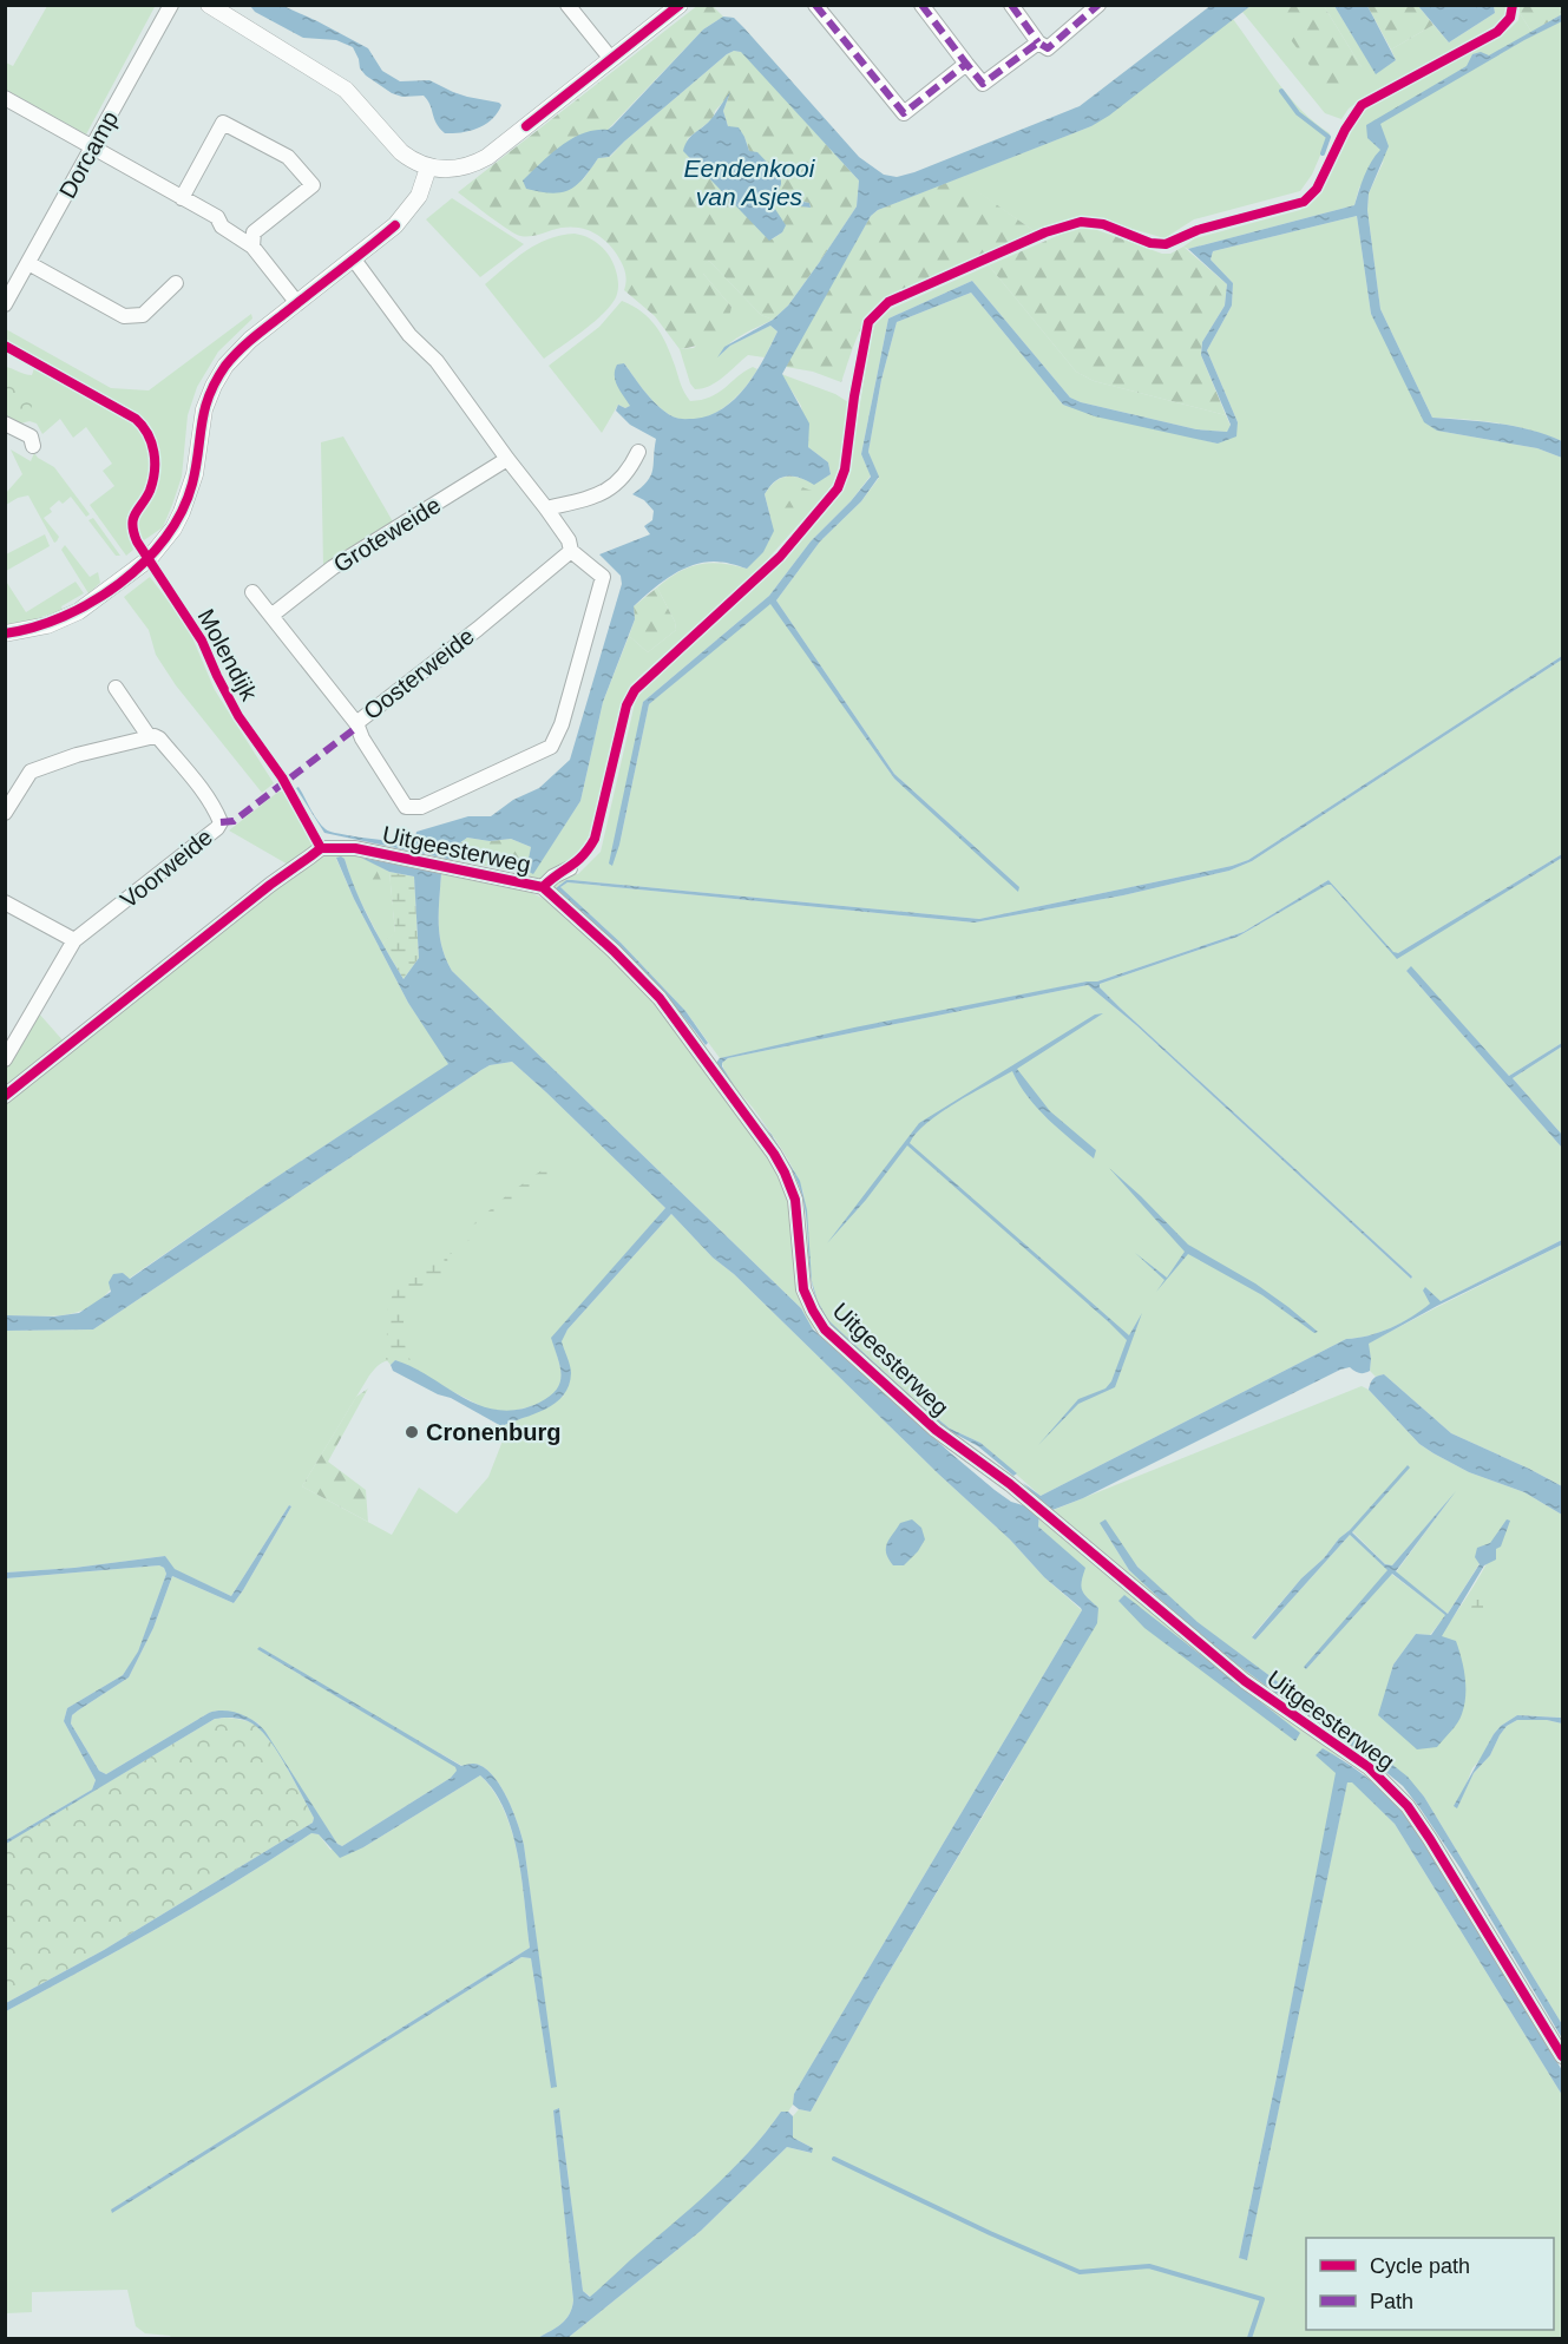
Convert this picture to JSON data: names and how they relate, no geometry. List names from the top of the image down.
{
  "streets": {
    "street": [
      "Dorcamp",
      "Groteweide",
      "Oosterweide",
      "Uitgeesterweg",
      "Voorweide"
    ],
    "cycle path": ["Molendijk"]
  },
  "crossings": [
    ["Groteweide", "Oosterweide"]
  ],
  "water": ["Eendenkooi van Asjes"],
  "places": ["Cronenburg"],
  "legend": ["Cycle path", "Path"]
}
